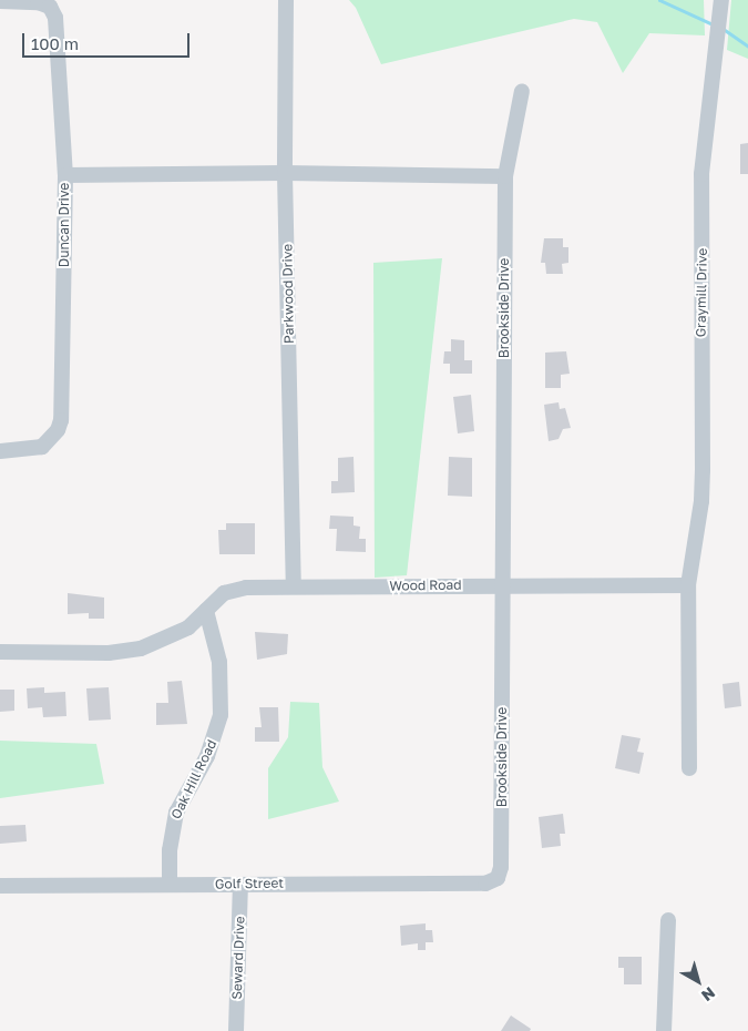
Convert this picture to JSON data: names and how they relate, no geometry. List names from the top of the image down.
{
  "streets": {
    "street": [
      "Duncan Drive",
      "Graymill Drive",
      "Parkwood Drive",
      "Brookside Drive",
      "Wood Road",
      "Oak Hill Road",
      "Golf Street",
      "Seward Drive"
    ]
  },
  "crossings": [
    ["Graymill Drive", "Wood Road"],
    ["Parkwood Drive", "Wood Road"],
    ["Brookside Drive", "Wood Road"],
    ["Brookside Drive", "Golf Street"],
    ["Wood Road", "Oak Hill Road"],
    ["Oak Hill Road", "Golf Street"],
    ["Golf Street", "Seward Drive"]
  ],
  "scale_bar": "100 m",
  "north": "bottom right"
}
